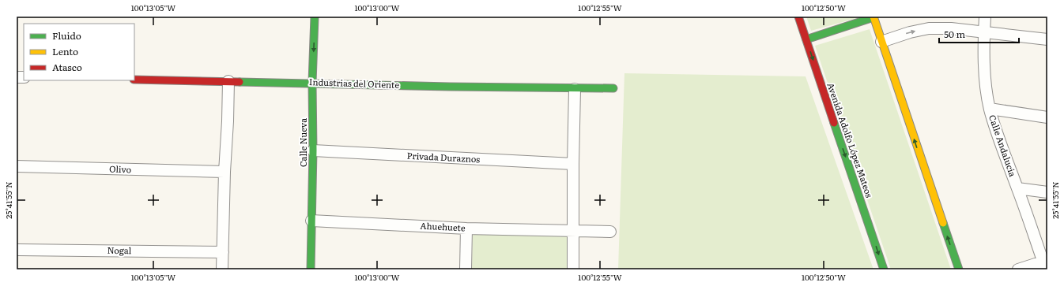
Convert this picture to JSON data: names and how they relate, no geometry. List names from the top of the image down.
{
  "streets": {
    "street": [
      "Industrias del Oriente",
      "Avenida Adolfo López Mateos",
      "Calle Nueva",
      "Calle Andalucía",
      "Privada Duraznos",
      "Olivo",
      "Ahuehuete",
      "Nogal"
    ]
  },
  "crossings": [
    ["Industrias del Oriente", "Calle Nueva"],
    ["Calle Nueva", "Privada Duraznos"],
    ["Calle Nueva", "Ahuehuete"]
  ],
  "one_way": ["Avenida Adolfo López Mateos"],
  "legend": ["Fluido", "Lento", "Atasco"],
  "scale_bar": "50 m",
  "coordinates": [
    "100°13'05\"W",
    "100°13'00\"W",
    "100°12'55\"W",
    "100°12'50\"W",
    "25°41'55\"N"
  ]
}
